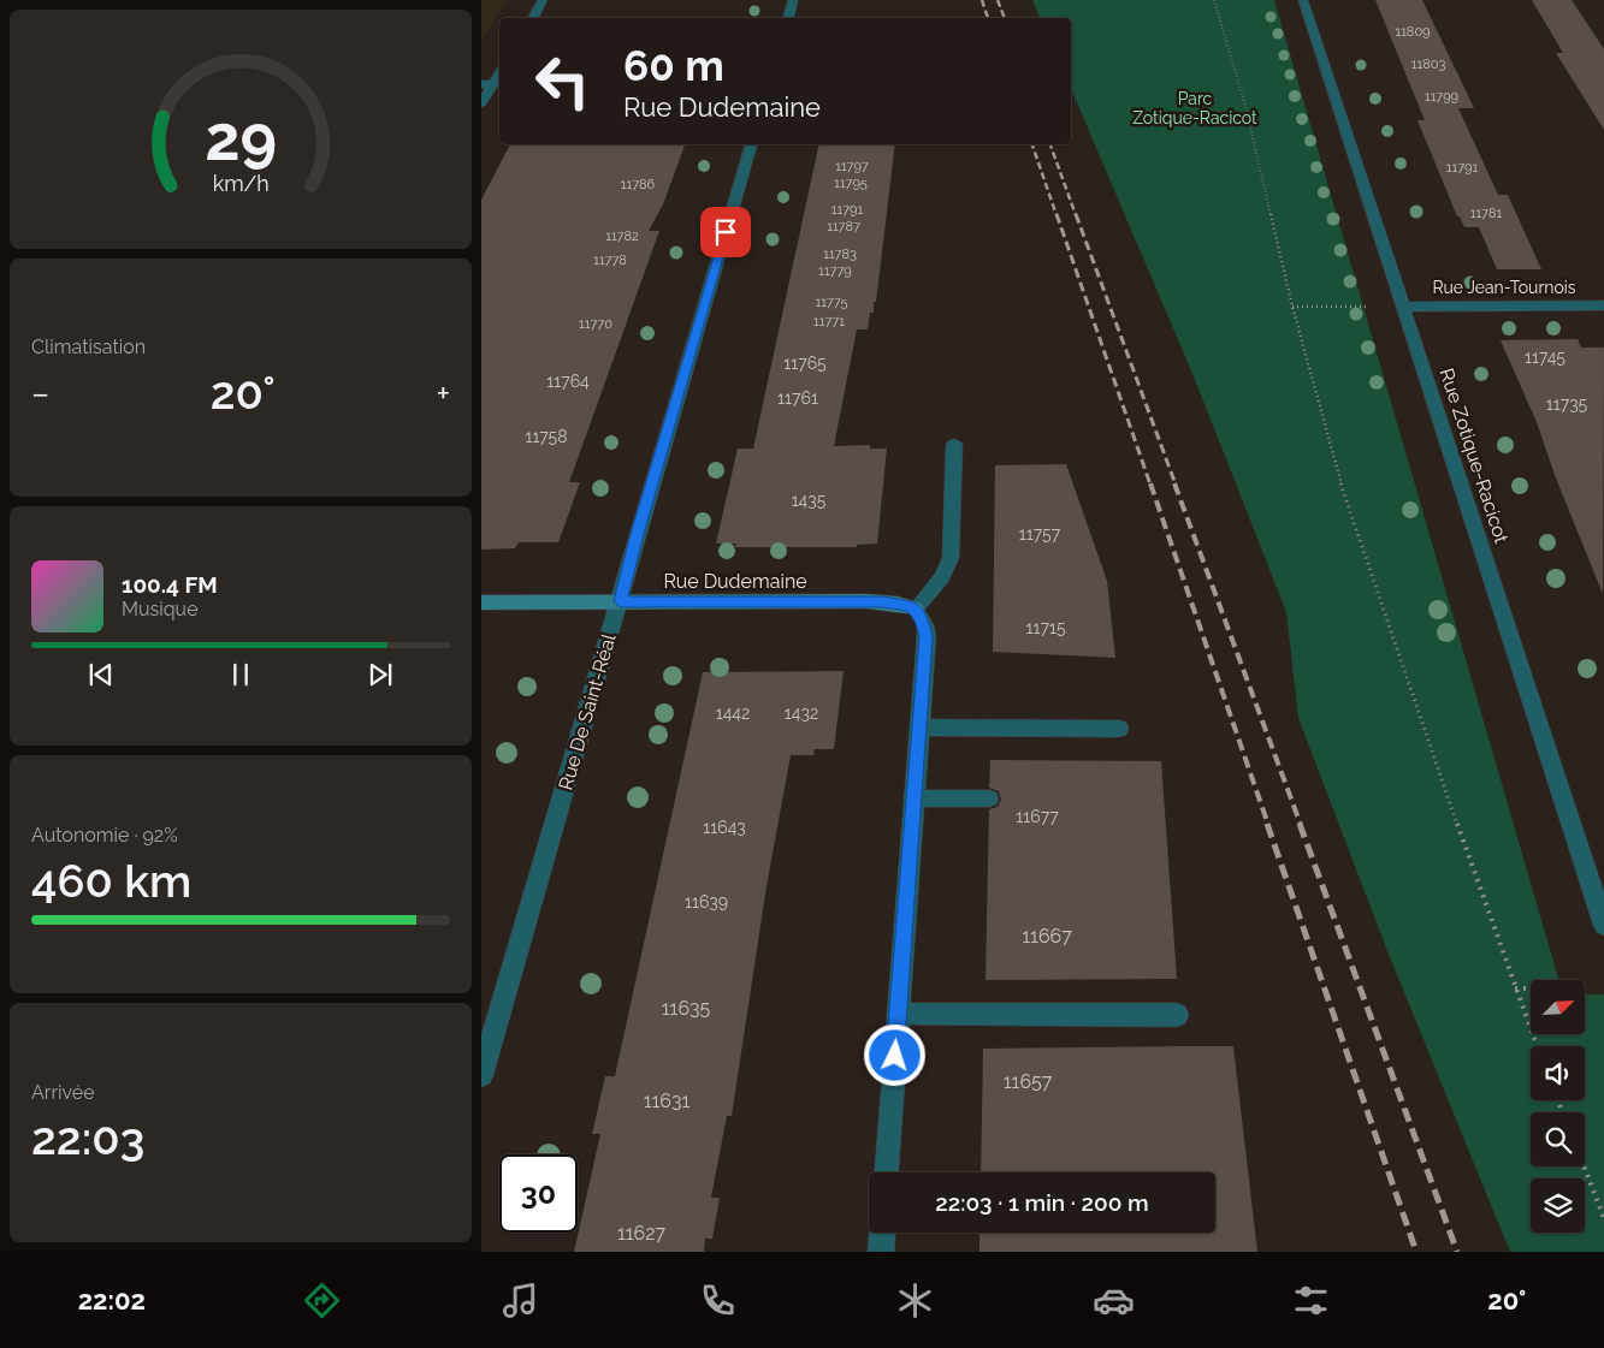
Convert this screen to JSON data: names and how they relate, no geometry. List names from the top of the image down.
{
  "streets": {
    "street": [
      "Rue Jean-Tournois",
      "Rue Zotique-Racicot",
      "Rue Dudemaine",
      "Rue De Saint-Réal"
    ]
  },
  "crossings": [
    ["Rue Jean-Tournois", "Rue Zotique-Racicot"],
    ["Rue Dudemaine", "Rue De Saint-Réal"]
  ],
  "parks": ["Parc Zotique-Racicot"],
  "house_numbers": [
    "11809",
    "11803",
    "11799",
    "11797",
    "11791",
    "11795",
    "11786",
    "11791",
    "11781",
    "11787",
    "11782",
    "11783",
    "11778",
    "11779",
    "11775",
    "11771",
    "11770",
    "11745",
    "11765",
    "11764",
    "11761",
    "11735",
    "11758",
    "1435",
    "11757",
    "11715",
    "1442",
    "1432",
    "11677",
    "11643",
    "11639",
    "11667",
    "11635",
    "11657",
    "11631",
    "11627"
  ],
  "north": "top right",
  "page": {
    "turn": ["60 m", "Rue Dudemaine"],
    "tile": [
      "Climatisation",
      ["Autonomie · 92%", "460 km"],
      ["Arrivée", "22:03"]
    ],
    "heat": ["−", "20°", "+"],
    "song": ["100.4 FM", "Musique"],
    "limit": "30",
    "trip": "22:03 · 1 min · 200 m",
    "tabs": ["22:02", "20°"],
    "gauge": ["29", "km/h"]
  }
}
